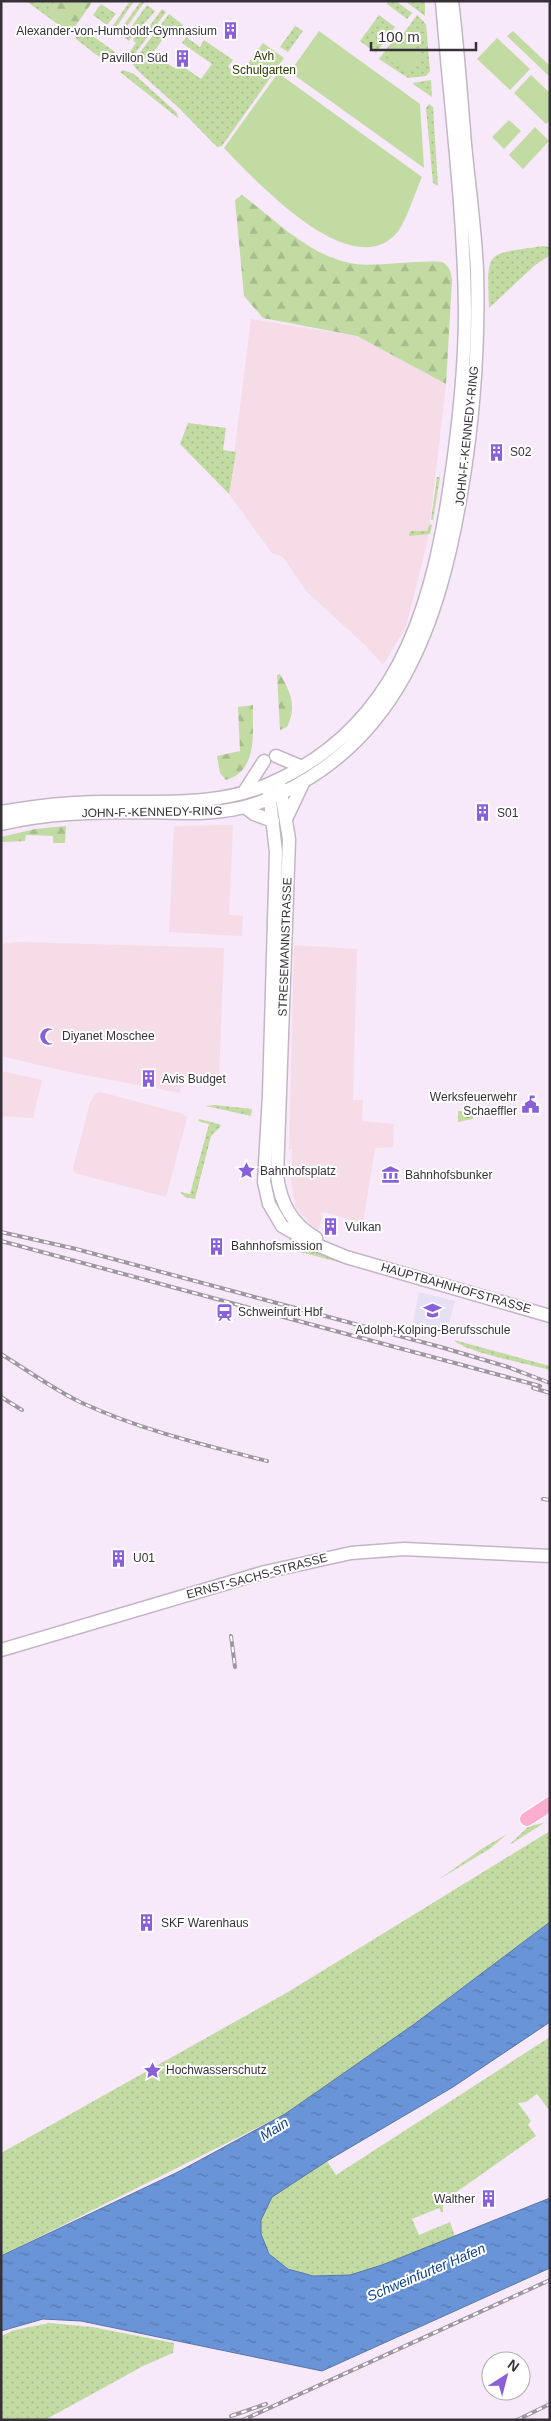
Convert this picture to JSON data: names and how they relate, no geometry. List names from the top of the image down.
{
  "streets": {
    "main road": [
      "JOHN-F.-KENNEDY-RING",
      "STRESEMANNSTRASSE",
      "HAUPTBAHNHOFSTRASSE",
      "ERNST-SACHS-STRASSE"
    ]
  },
  "crossings": [
    ["JOHN-F.-KENNEDY-RING", "STRESEMANNSTRASSE"],
    ["STRESEMANNSTRASSE", "HAUPTBAHNHOFSTRASSE"]
  ],
  "water": ["Main", "Schweinfurter Hafen"],
  "parks": ["Avh Schulgarten"],
  "places": {
    "building": [
      "Alexander-von-Humboldt-Gymnasium",
      "Pavillon Süd",
      "S02",
      "S01",
      "Avis Budget",
      "Vulkan",
      "Bahnhofsmission",
      "U01",
      "SKF Warenhaus",
      "Walther"
    ],
    "mosque": ["Diyanet Moschee"],
    "public building": ["Werksfeuerwehr Schaeffler"],
    "place": ["Bahnhofsplatz", "Hochwasserschutz"],
    "museum": ["Bahnhofsbunker"],
    "school or university": ["Adolph-Kolping-Berufsschule"],
    "station": ["Schweinfurt Hbf"]
  },
  "scale_bar": "100 m",
  "north": "top right"
}
